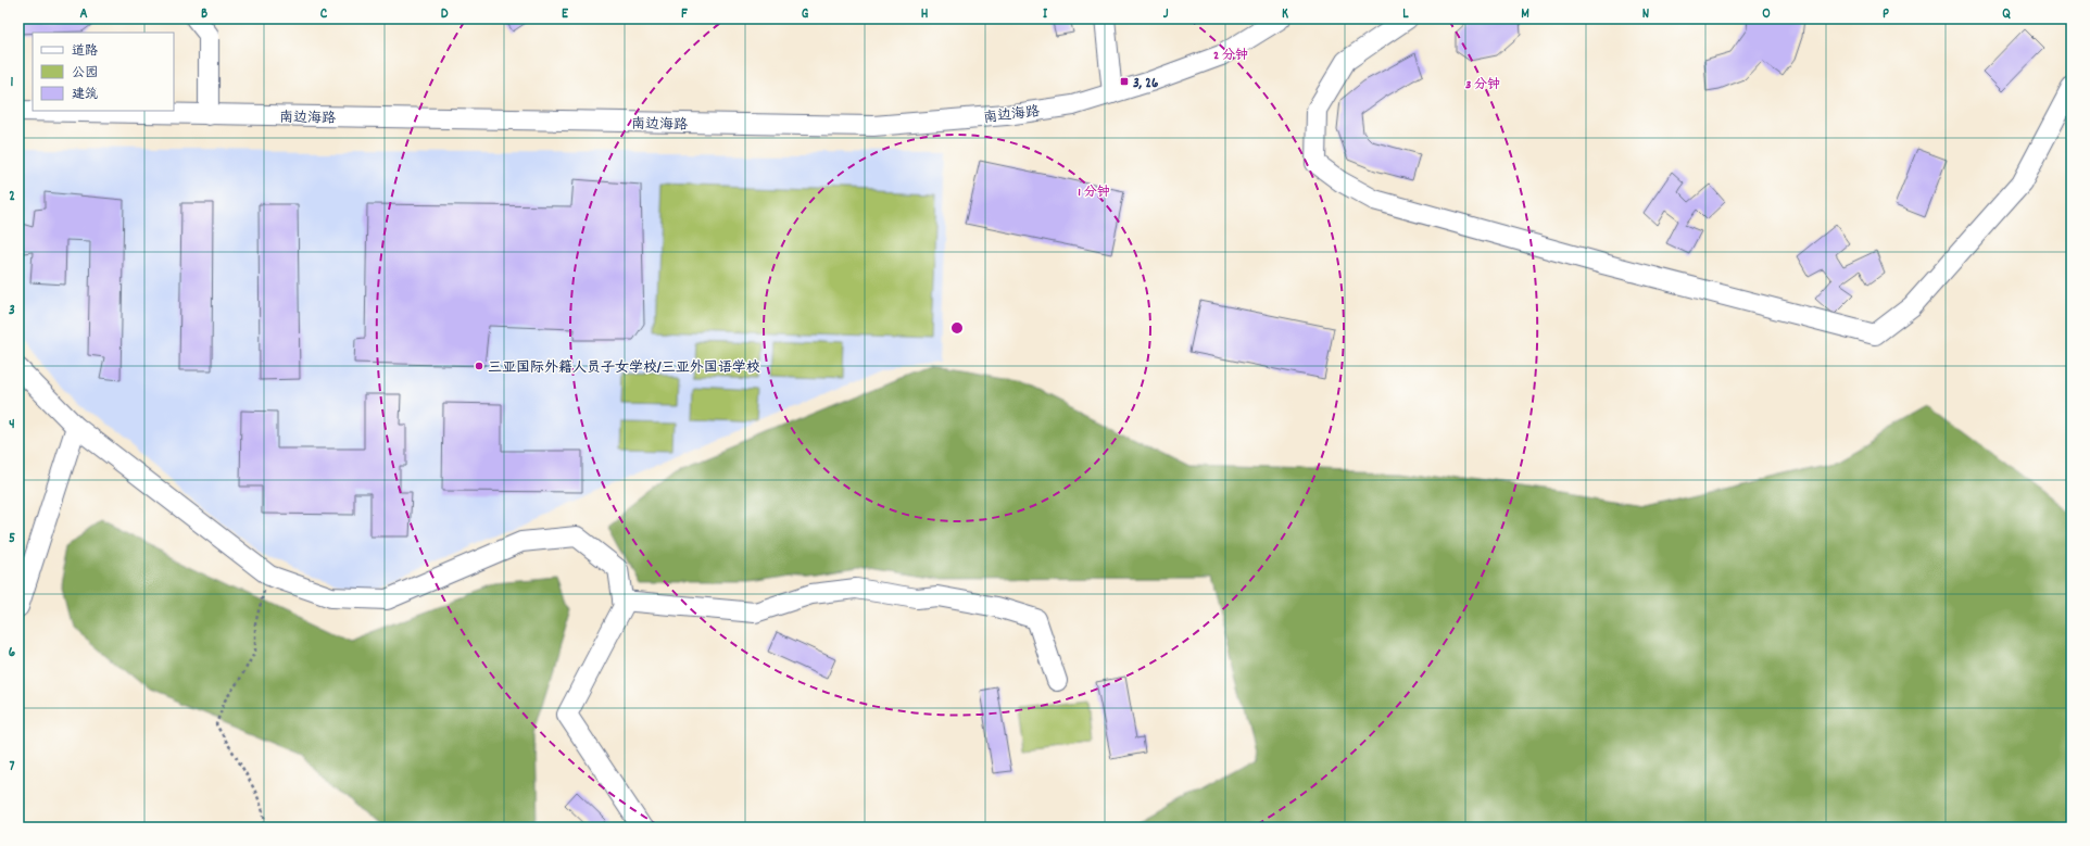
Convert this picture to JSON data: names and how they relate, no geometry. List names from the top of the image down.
{
  "streets": {
    "street": ["南边海路"]
  },
  "places": {
    "transit": ["3, 26"],
    "other": ["三亚国际外籍人员子女学校/三亚外国语学校"]
  },
  "legend": ["道路", "公园", "建筑"],
  "grid": {
    "columns": [
      "A",
      "B",
      "C",
      "D",
      "E",
      "F",
      "G",
      "H",
      "I",
      "J",
      "K",
      "L",
      "M",
      "N",
      "O",
      "P",
      "Q"
    ],
    "rows": [
      "1",
      "2",
      "3",
      "4",
      "5",
      "6",
      "7"
    ]
  },
  "rings": ["2 分钟", "3 分钟", "1 分钟"]
}
